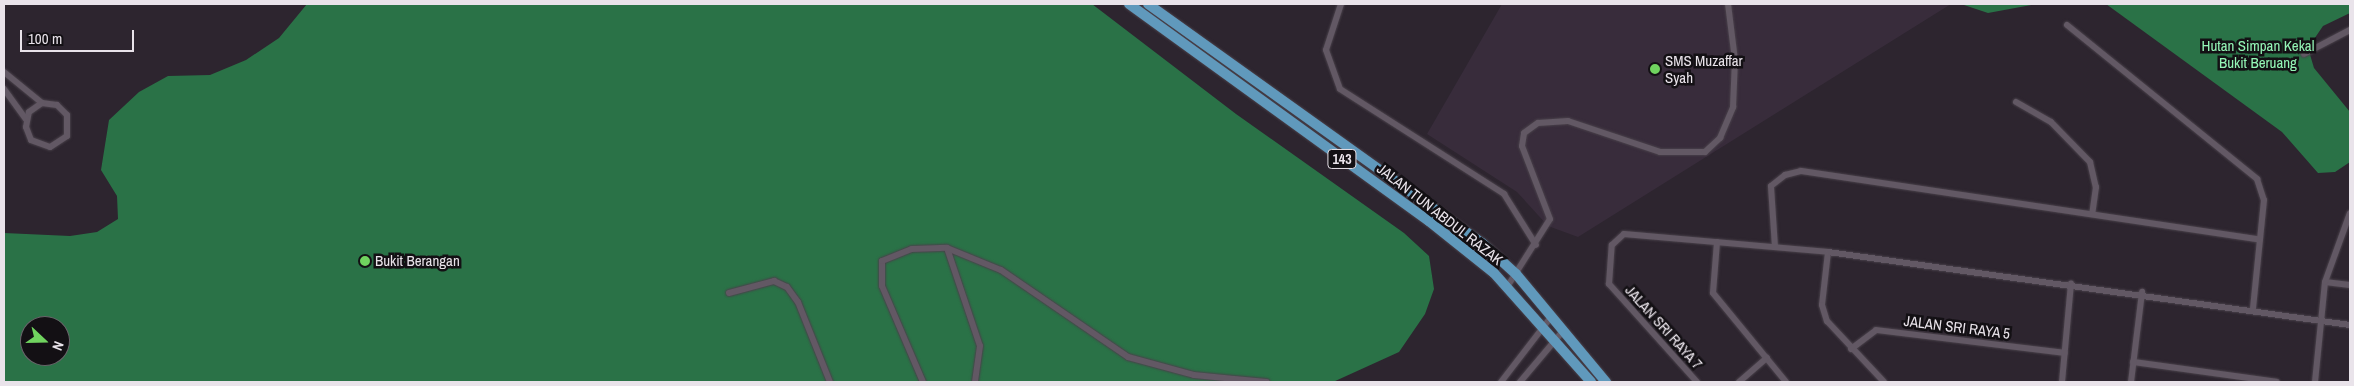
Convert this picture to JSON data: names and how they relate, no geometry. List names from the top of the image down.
{
  "streets": {
    "highway": ["143", "JALAN TUN ABDUL RAZAK"],
    "street": ["JALAN SRI RAYA 7", "JALAN SRI RAYA 5"]
  },
  "parks": ["Hutan Simpan Kekal Bukit Beruang"],
  "places": ["SMS Muzaffar Syah", "Bukit Berangan"],
  "scale_bar": "100 m",
  "north": "right"
}
